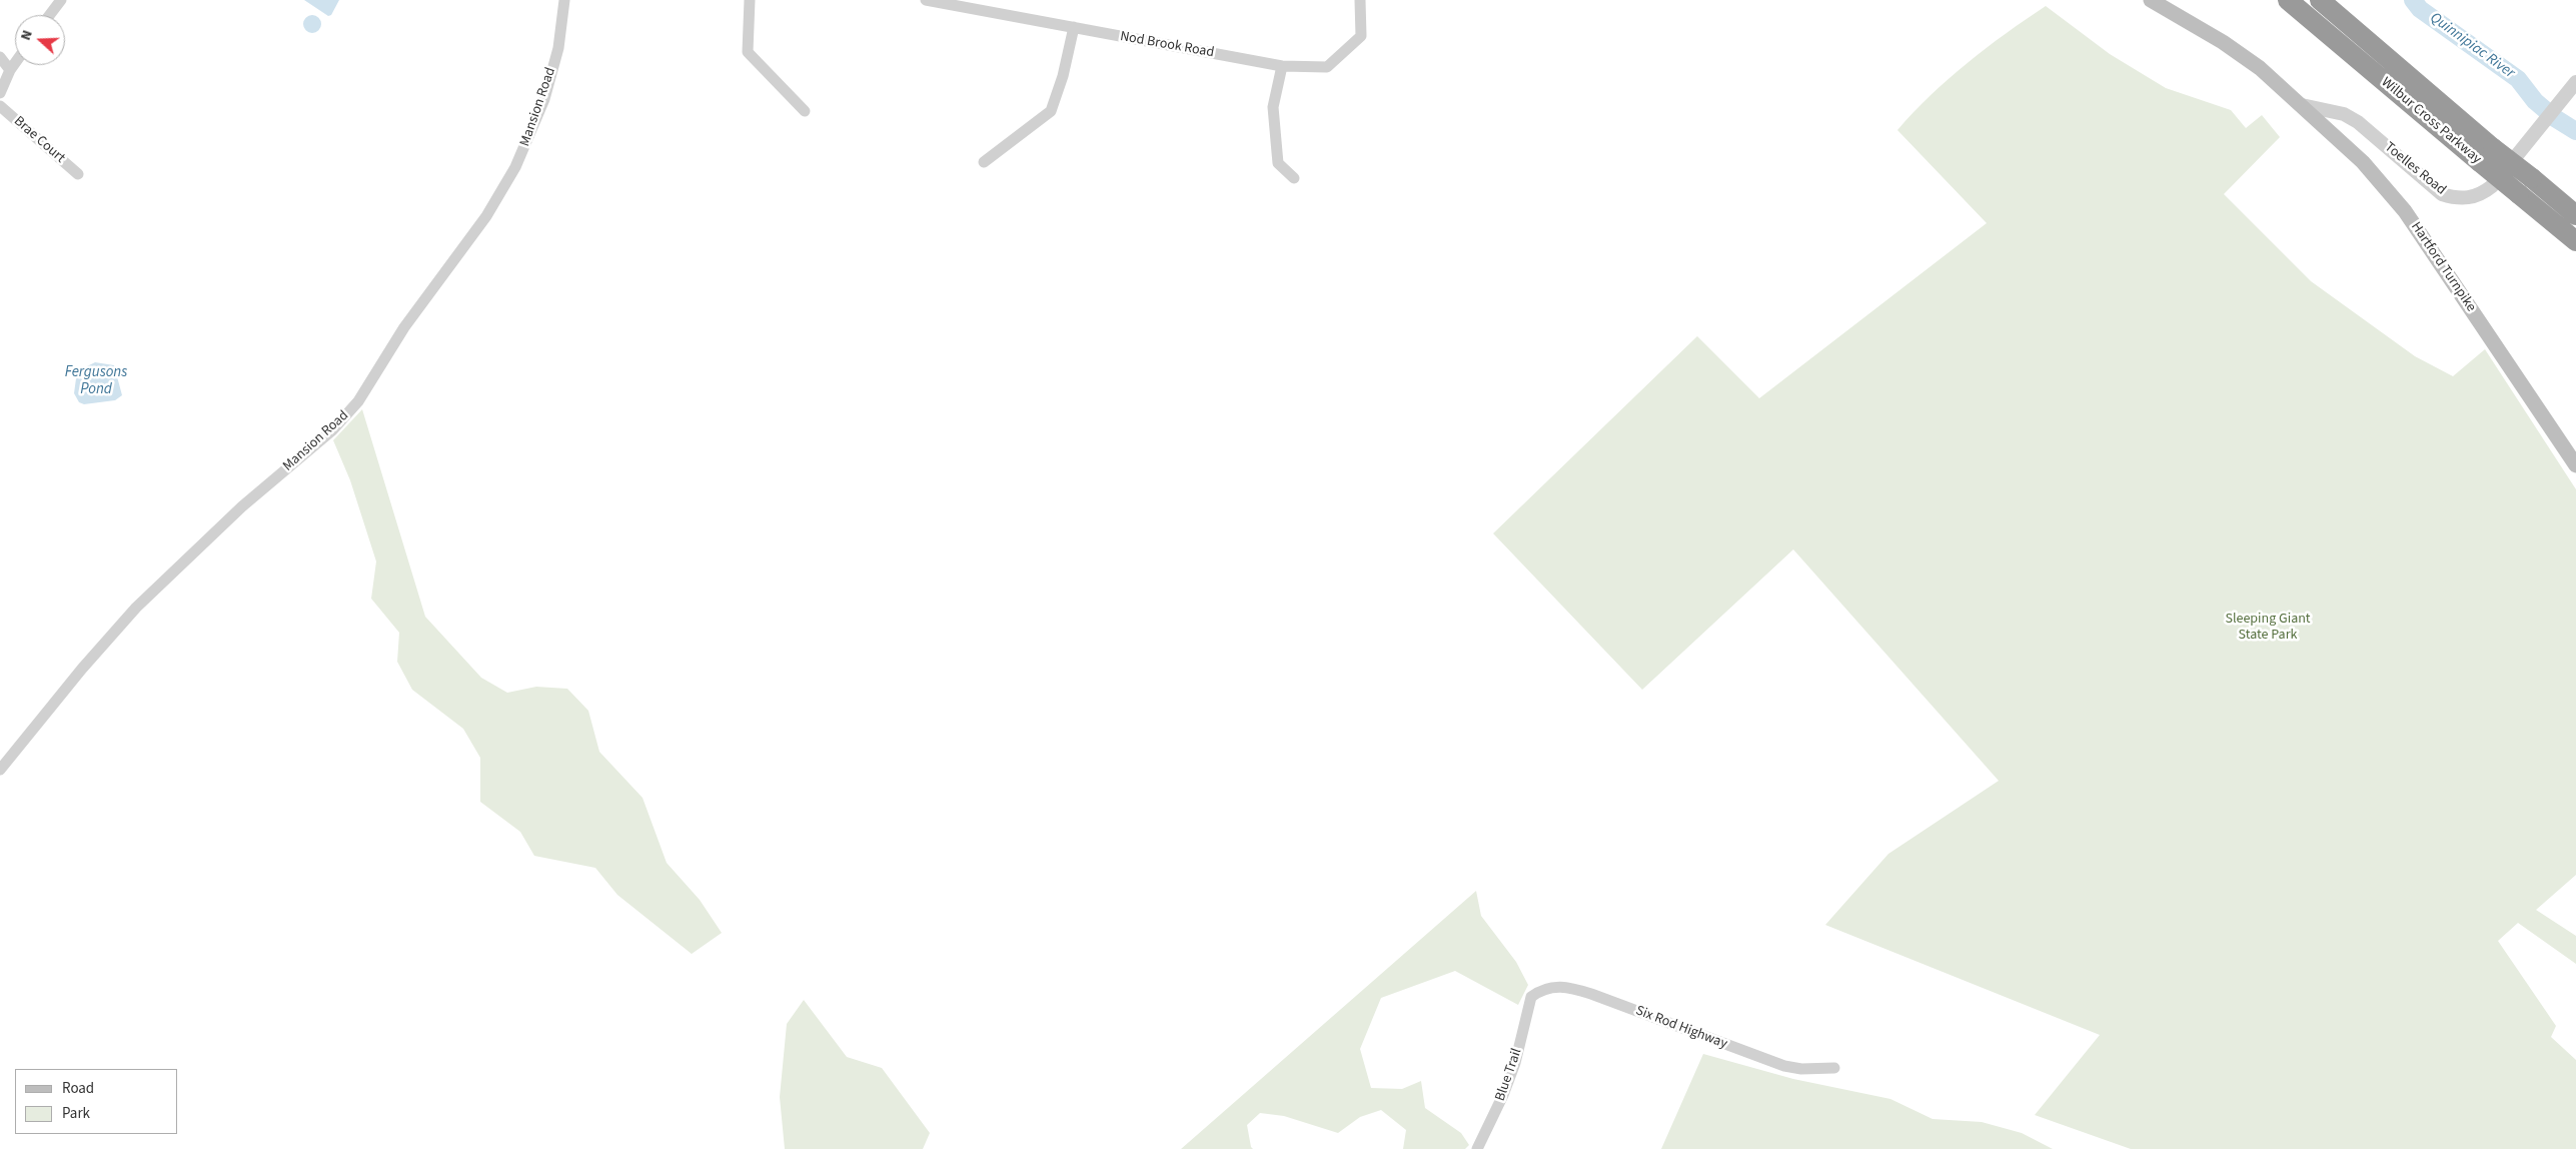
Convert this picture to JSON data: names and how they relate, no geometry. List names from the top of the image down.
{
  "streets": {
    "highway": ["Wilbur Cross Parkway"],
    "main road": ["Hartford Turnpike"],
    "street": [
      "Nod Brook Road",
      "Mansion Road",
      "Brae Court",
      "Toelles Road",
      "Six Rod Highway",
      "Blue Trail"
    ]
  },
  "crossings": [
    ["Toelles Road", "Hartford Turnpike"],
    ["Six Rod Highway", "Blue Trail"]
  ],
  "water": ["Quinnipiac River", "Fergusons Pond"],
  "parks": ["Sleeping Giant State Park"],
  "legend": ["Road", "Park"],
  "north": "left"
}
